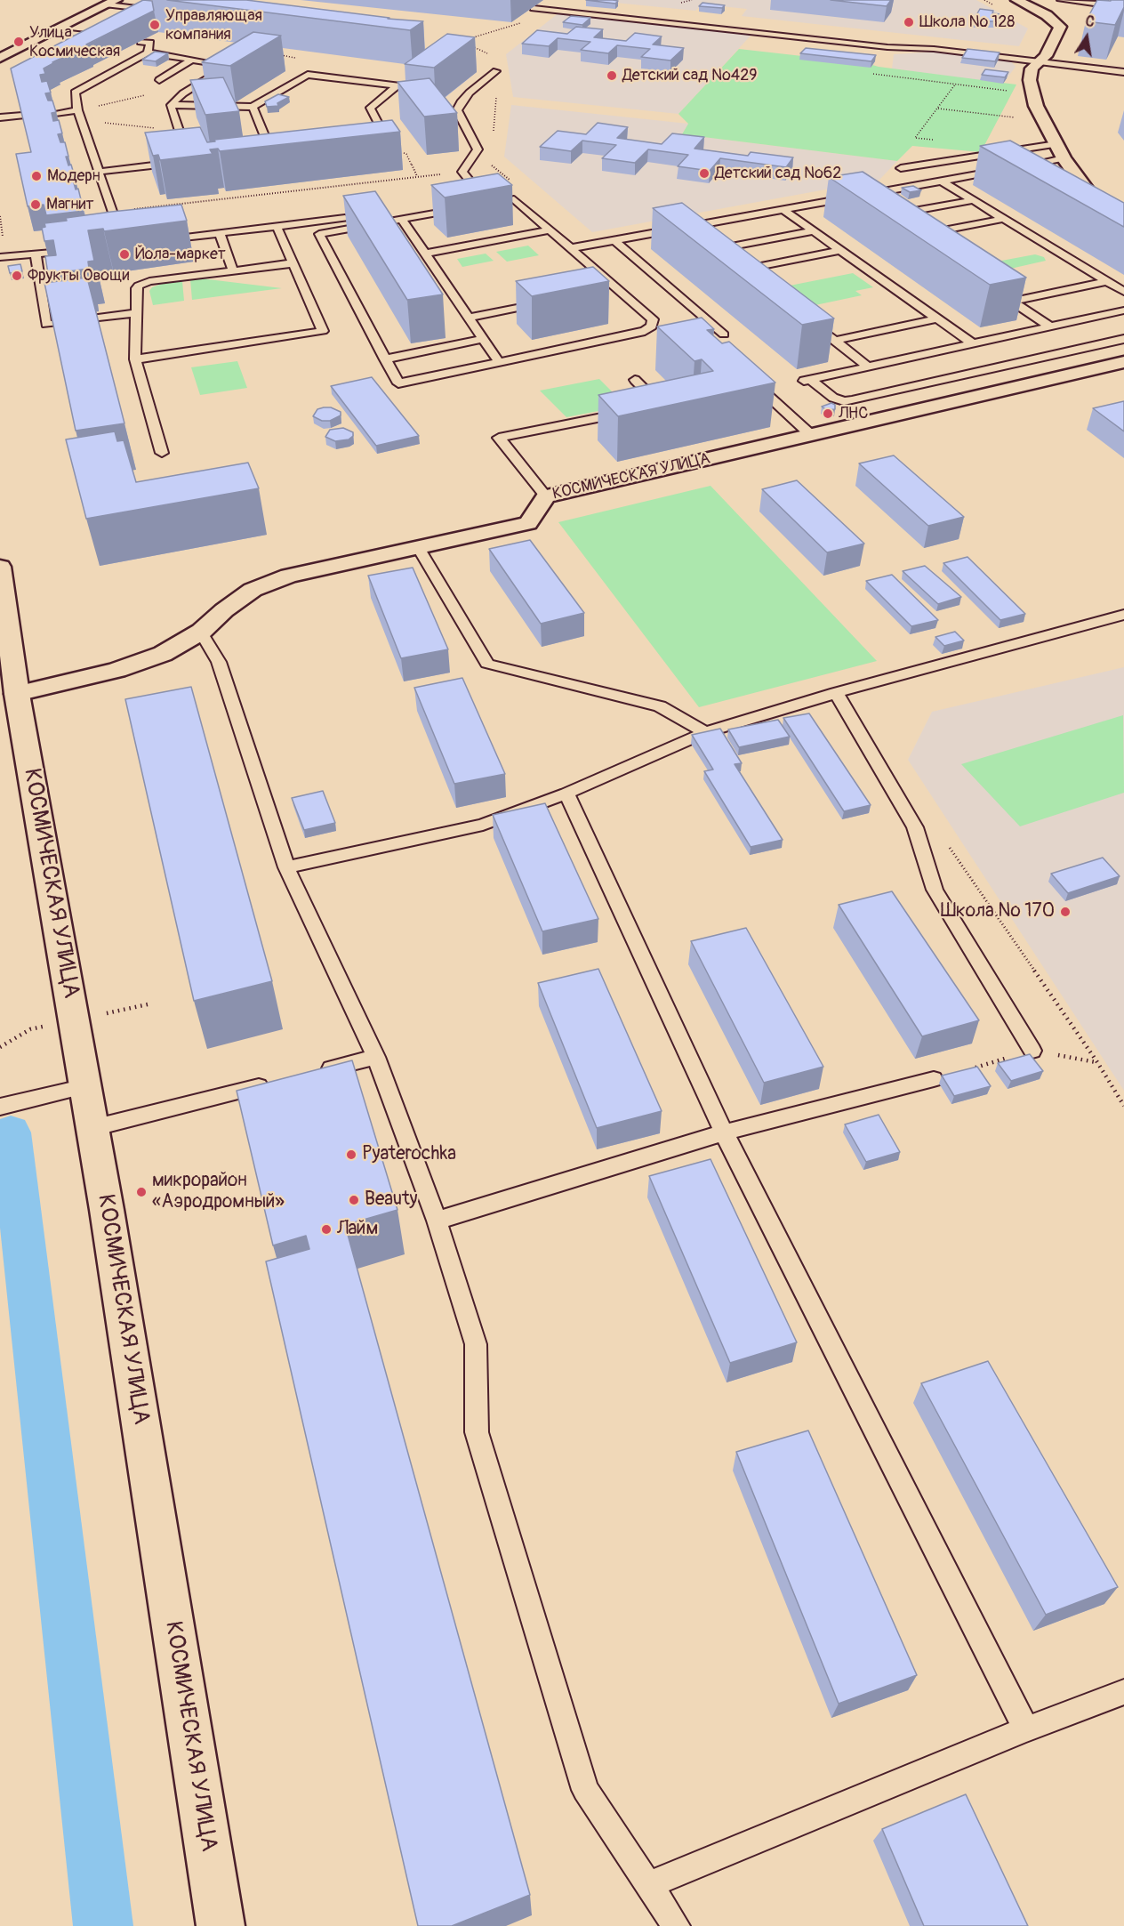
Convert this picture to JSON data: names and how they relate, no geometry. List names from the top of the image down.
{
  "streets": {
    "street": ["КОСМИЧЕСКАЯ УЛИЦА"]
  },
  "places": [
    "Школа № 128",
    "Управляющая компания",
    "Улица Космическая",
    "Детский сад №429",
    "Детский сад №62",
    "Модерн",
    "Магнит",
    "Йола-маркет",
    "Фрукты Овощи",
    "ЛНС",
    "Школа № 170",
    "Pyaterochka",
    "микрорайон «Аэродромный»",
    "Beauty",
    "Лайм"
  ],
  "north": "top"
}
